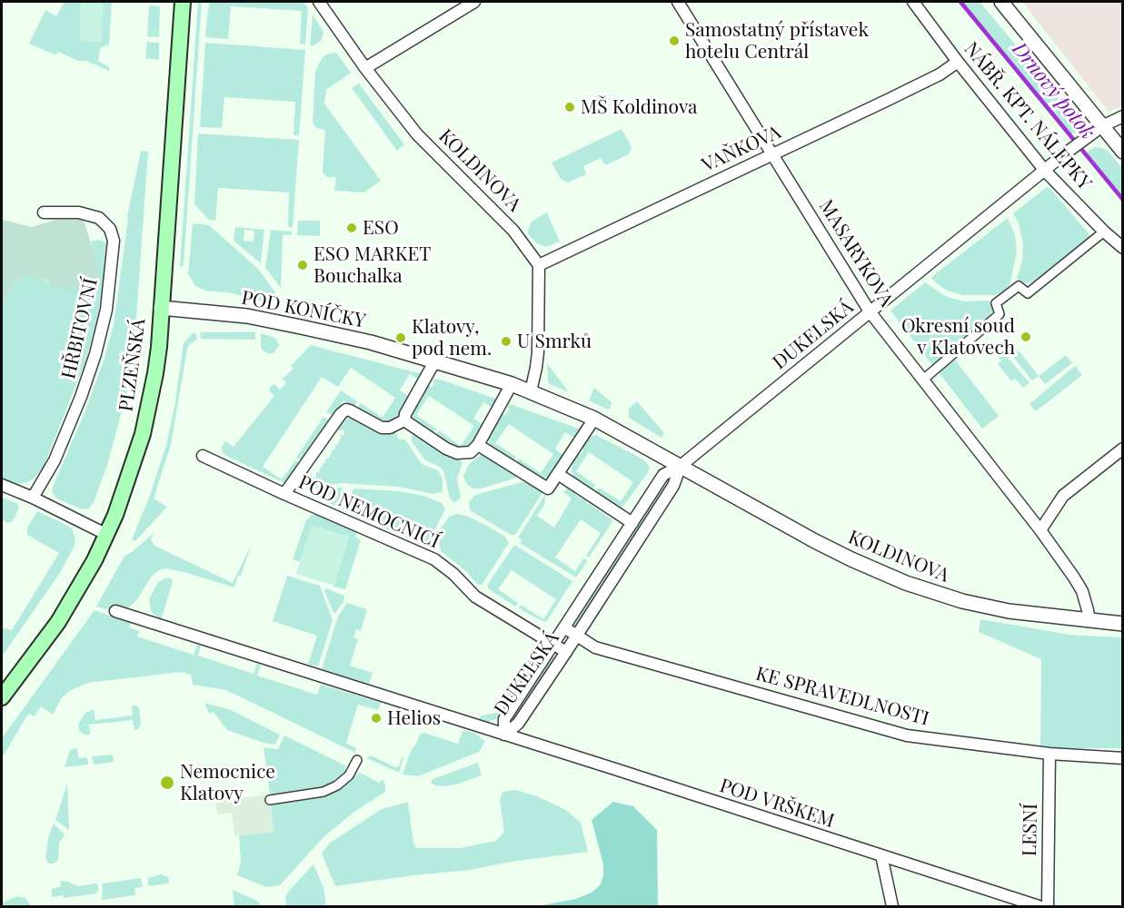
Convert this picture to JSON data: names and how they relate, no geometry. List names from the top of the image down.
{
  "streets": {
    "main road": ["PLZEŇSKÁ"],
    "street": [
      "NÁBŘ. KPT. NÁLEPKY",
      "VAŇKOVA",
      "KOLDINOVA",
      "MASARYKOVA",
      "POD KONÍČKY",
      "HŘBITOVNÍ",
      "DUKELSKÁ",
      "POD NEMOCNICÍ",
      "KE SPRAVEDLNOSTI",
      "POD VRŠKEM",
      "LESNÍ"
    ]
  },
  "crossings": [
    ["NÁBŘ. KPT. NÁLEPKY", "VAŇKOVA"],
    ["NÁBŘ. KPT. NÁLEPKY", "DUKELSKÁ"],
    ["VAŇKOVA", "KOLDINOVA"],
    ["VAŇKOVA", "MASARYKOVA"],
    ["KOLDINOVA", "MASARYKOVA"],
    ["KOLDINOVA", "POD KONÍČKY"],
    ["KOLDINOVA", "DUKELSKÁ"],
    ["MASARYKOVA", "DUKELSKÁ"],
    ["POD KONÍČKY", "DUKELSKÁ"],
    ["POD KONÍČKY", "PLZEŇSKÁ"],
    ["DUKELSKÁ", "POD NEMOCNICÍ"],
    ["DUKELSKÁ", "KE SPRAVEDLNOSTI"],
    ["DUKELSKÁ", "POD VRŠKEM"],
    ["KE SPRAVEDLNOSTI", "LESNÍ"]
  ],
  "water": ["Drnový potok"],
  "places": [
    "Samostatný přístavek hotelu Centrál",
    "MŠ Koldinova",
    "ESO",
    "ESO MARKET Bouchalka",
    "Okresní soud v Klatovech",
    "Klatovy, pod nem.",
    "U Smrků",
    "Helios",
    "Nemocnice Klatovy"
  ]
}
